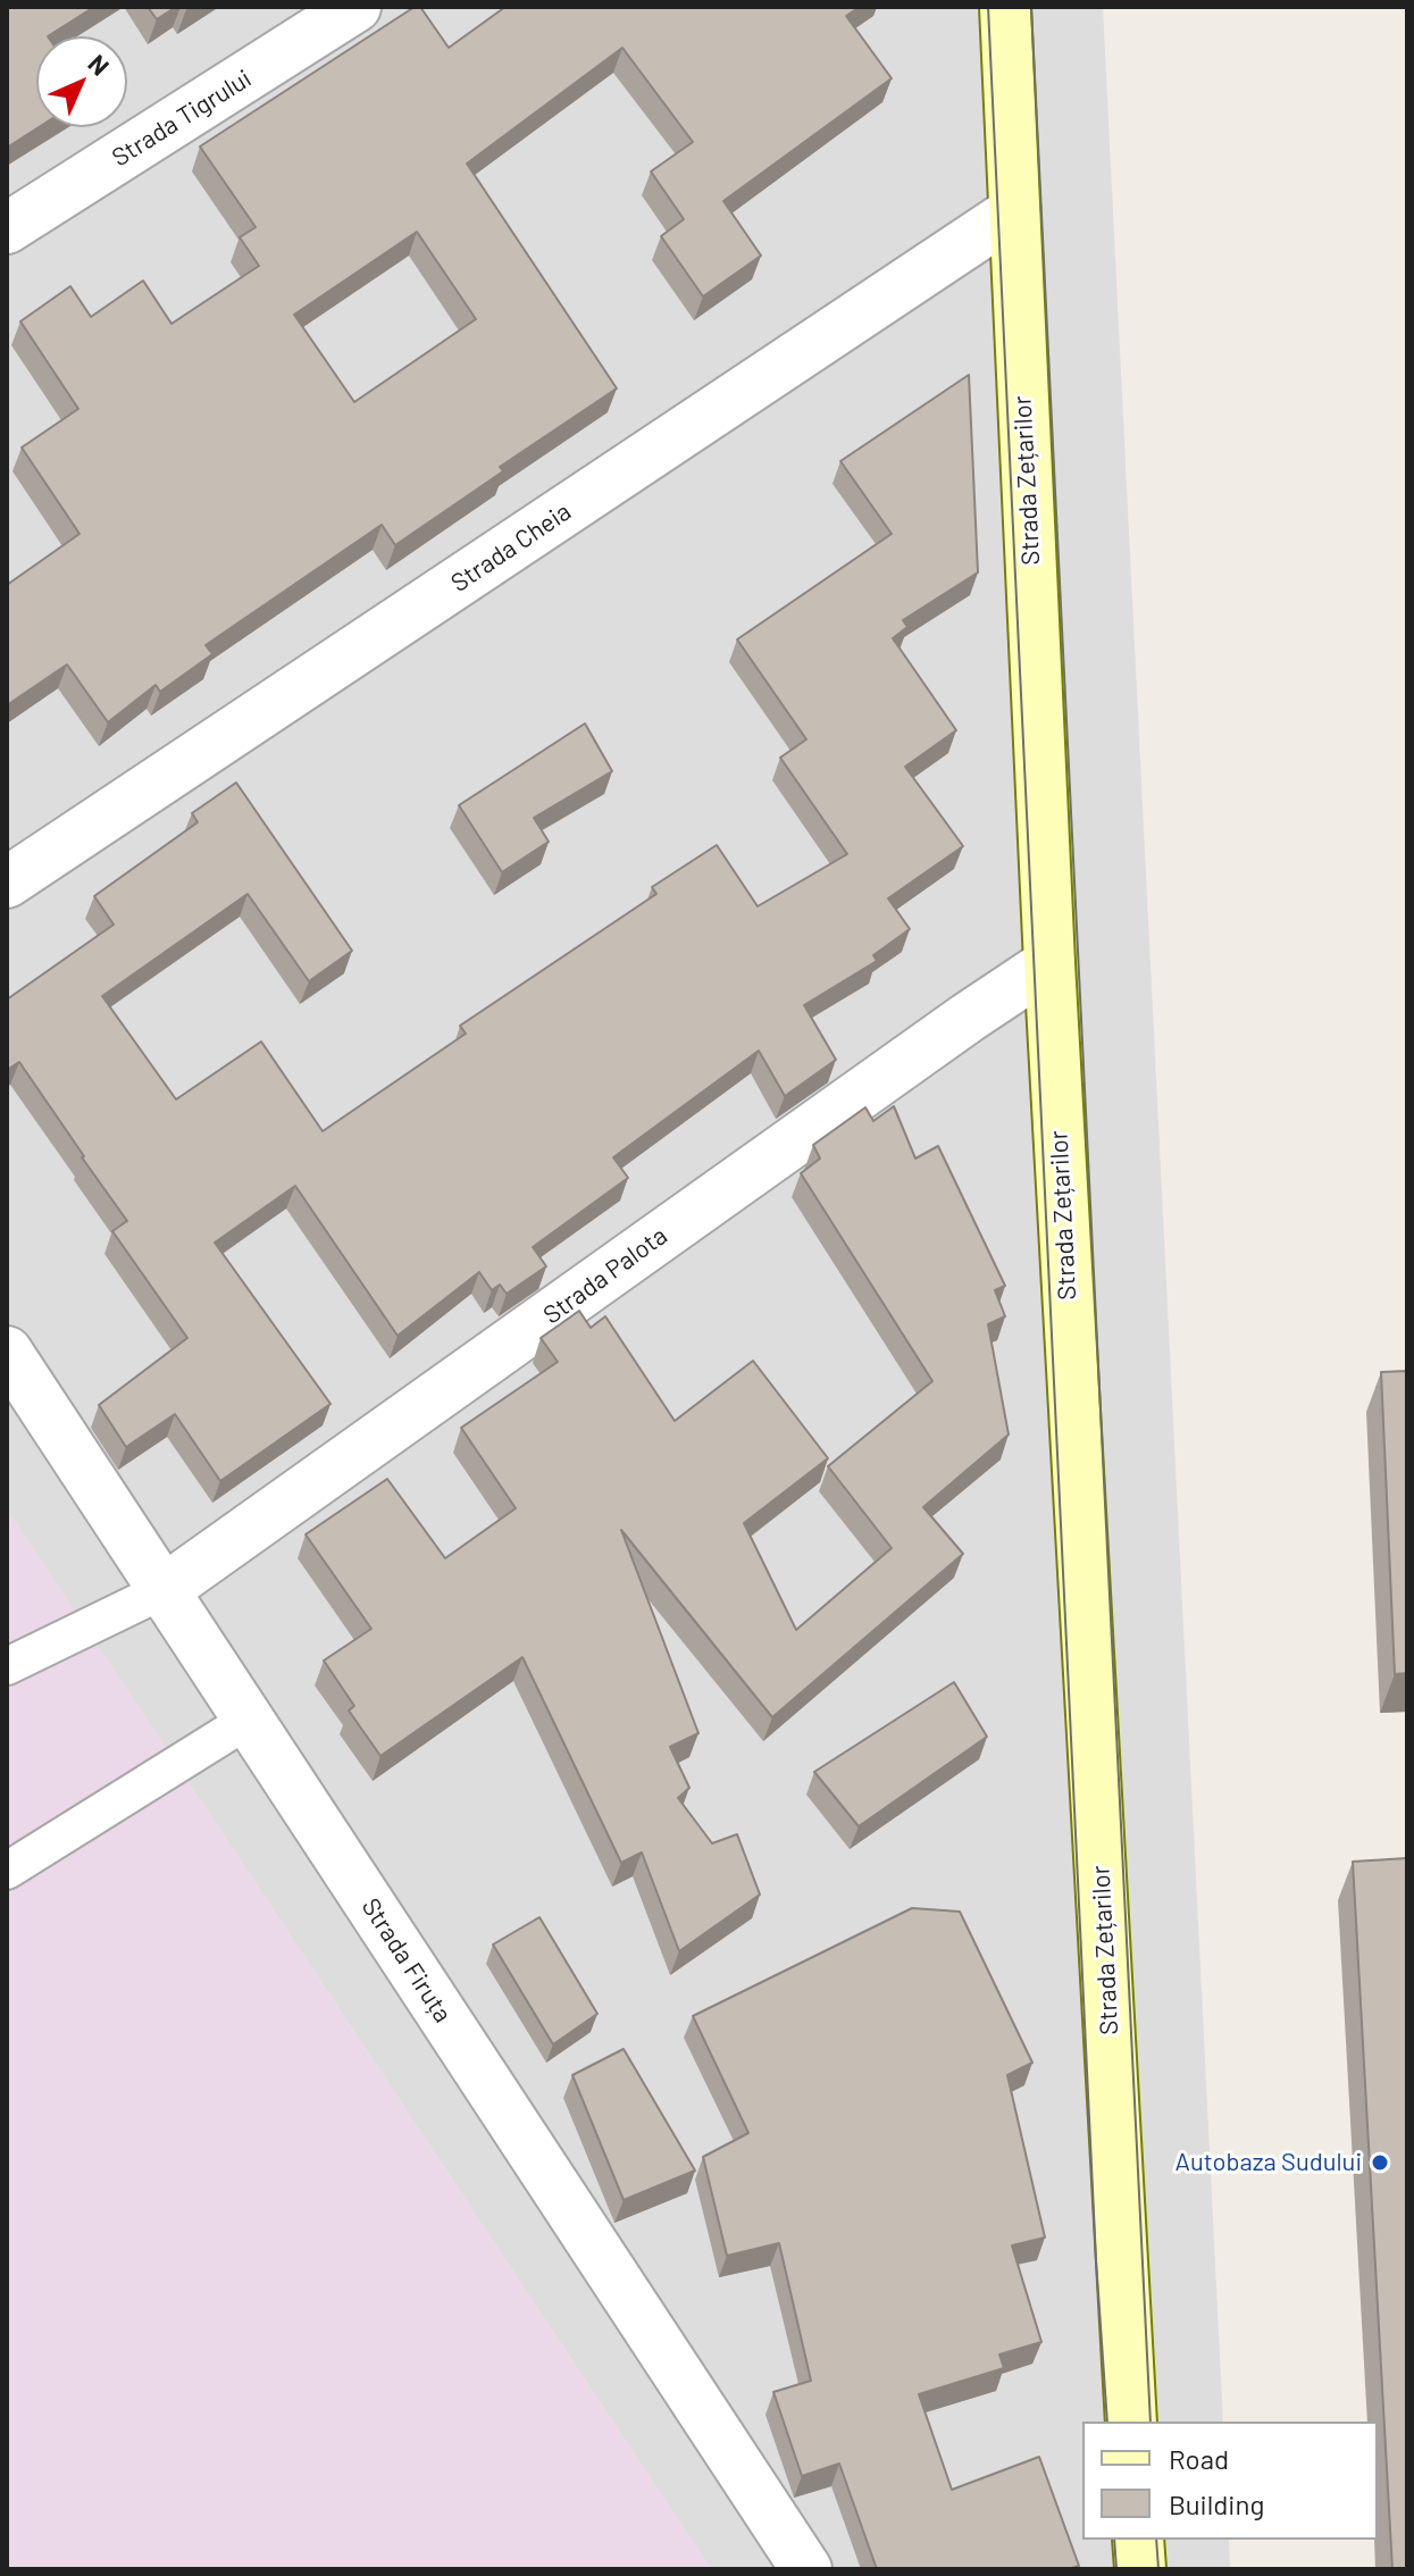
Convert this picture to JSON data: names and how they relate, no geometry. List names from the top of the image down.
{
  "streets": {
    "main road": ["Strada Zețarilor"],
    "street": [
      "Strada Tigrului",
      "Strada Cheia",
      "Strada Palota",
      "Strada Firuța"
    ]
  },
  "crossings": [
    ["Strada Zețarilor", "Strada Cheia"],
    ["Strada Zețarilor", "Strada Palota"],
    ["Strada Palota", "Strada Firuța"]
  ],
  "places": ["Autobaza Sudului"],
  "legend": ["Road", "Building"],
  "north": "top right"
}
